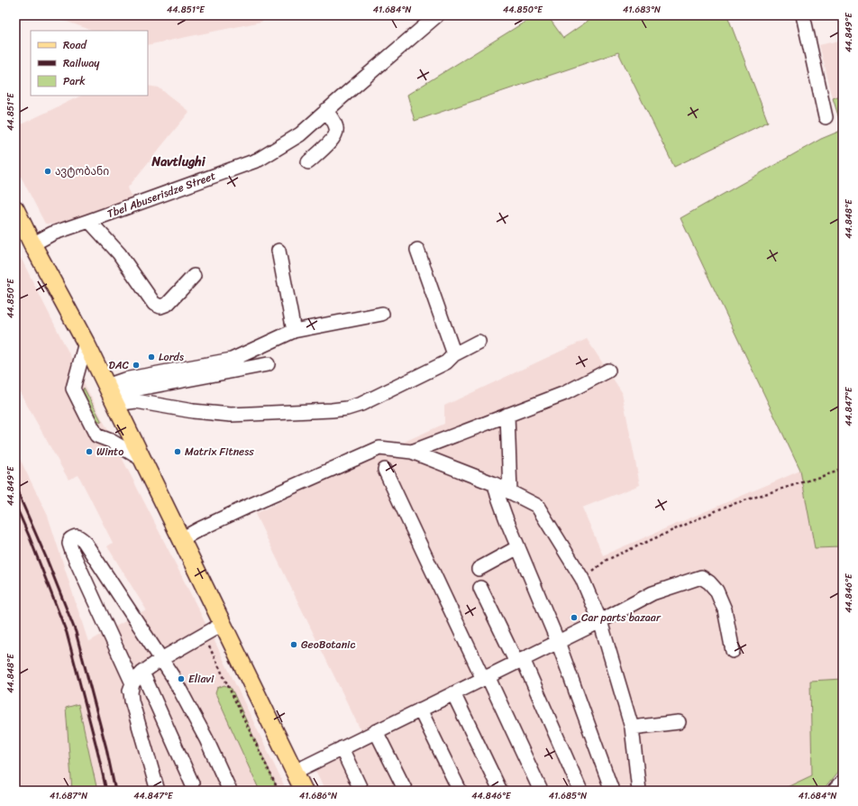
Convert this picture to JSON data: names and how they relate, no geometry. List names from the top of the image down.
{
  "streets": {
    "street": ["Tbel Abuserisdze Street"]
  },
  "districts": ["Navtlughi"],
  "places": [
    "ავტობანი",
    "Lords",
    "DAC",
    "Winto",
    "Matrix Fitness",
    "Car parts bazaar",
    "GeoBotanic",
    "Eliavi"
  ],
  "legend": ["Road", "Railway", "Park"],
  "coordinates": [
    "44.851°E",
    "41.684°N",
    "44.850°E",
    "41.683°N",
    "44.849°E",
    "44.848°E",
    "44.847°E",
    "44.846°E",
    "41.687°N",
    "41.686°N",
    "41.685°N"
  ]
}
